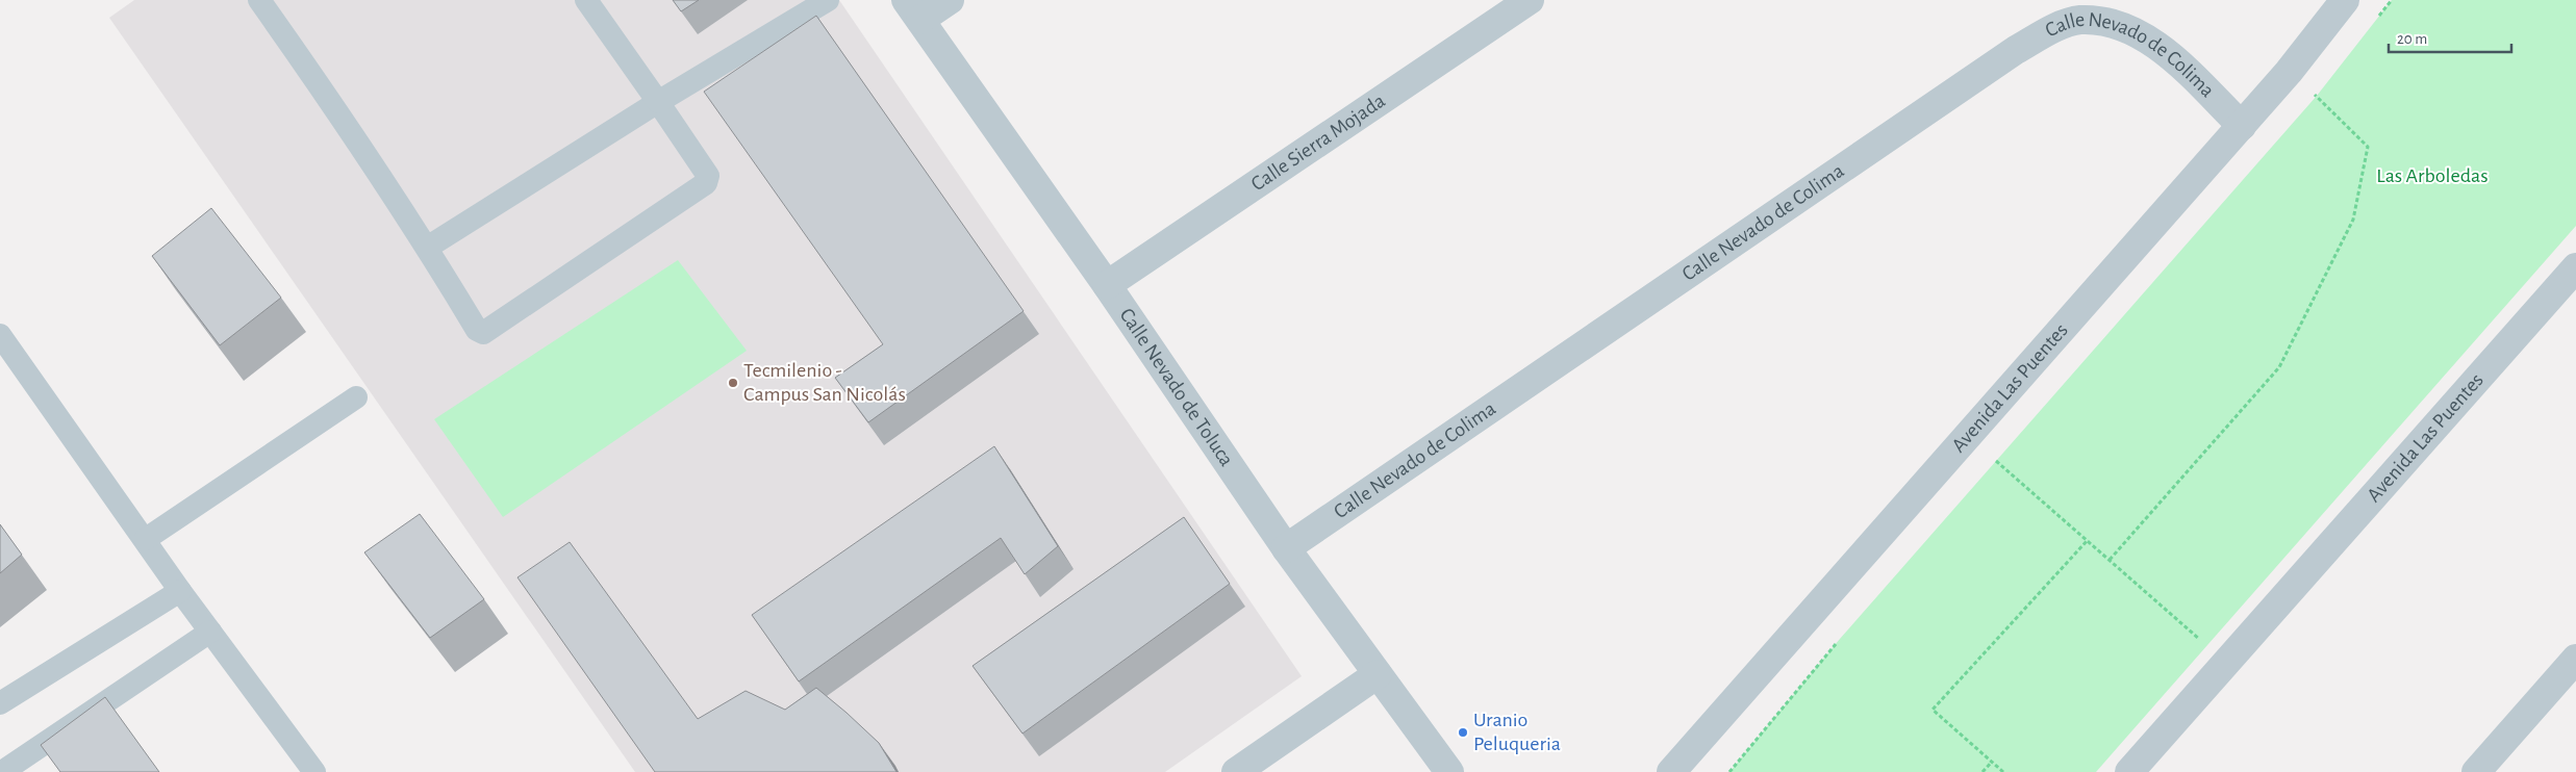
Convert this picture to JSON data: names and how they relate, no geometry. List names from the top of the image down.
{
  "streets": {
    "street": [
      "Calle Nevado de Colima",
      "Calle Sierra Mojada",
      "Calle Nevado de Toluca",
      "Avenida Las Puentes"
    ]
  },
  "crossings": [
    ["Calle Nevado de Colima", "Calle Nevado de Toluca"],
    ["Calle Nevado de Colima", "Avenida Las Puentes"],
    ["Calle Sierra Mojada", "Calle Nevado de Toluca"]
  ],
  "parks": ["Las Arboledas"],
  "places": ["Tecmilenio - Campus San Nicolás", "Uranio Peluqueria"],
  "scale_bar": "20 m"
}
